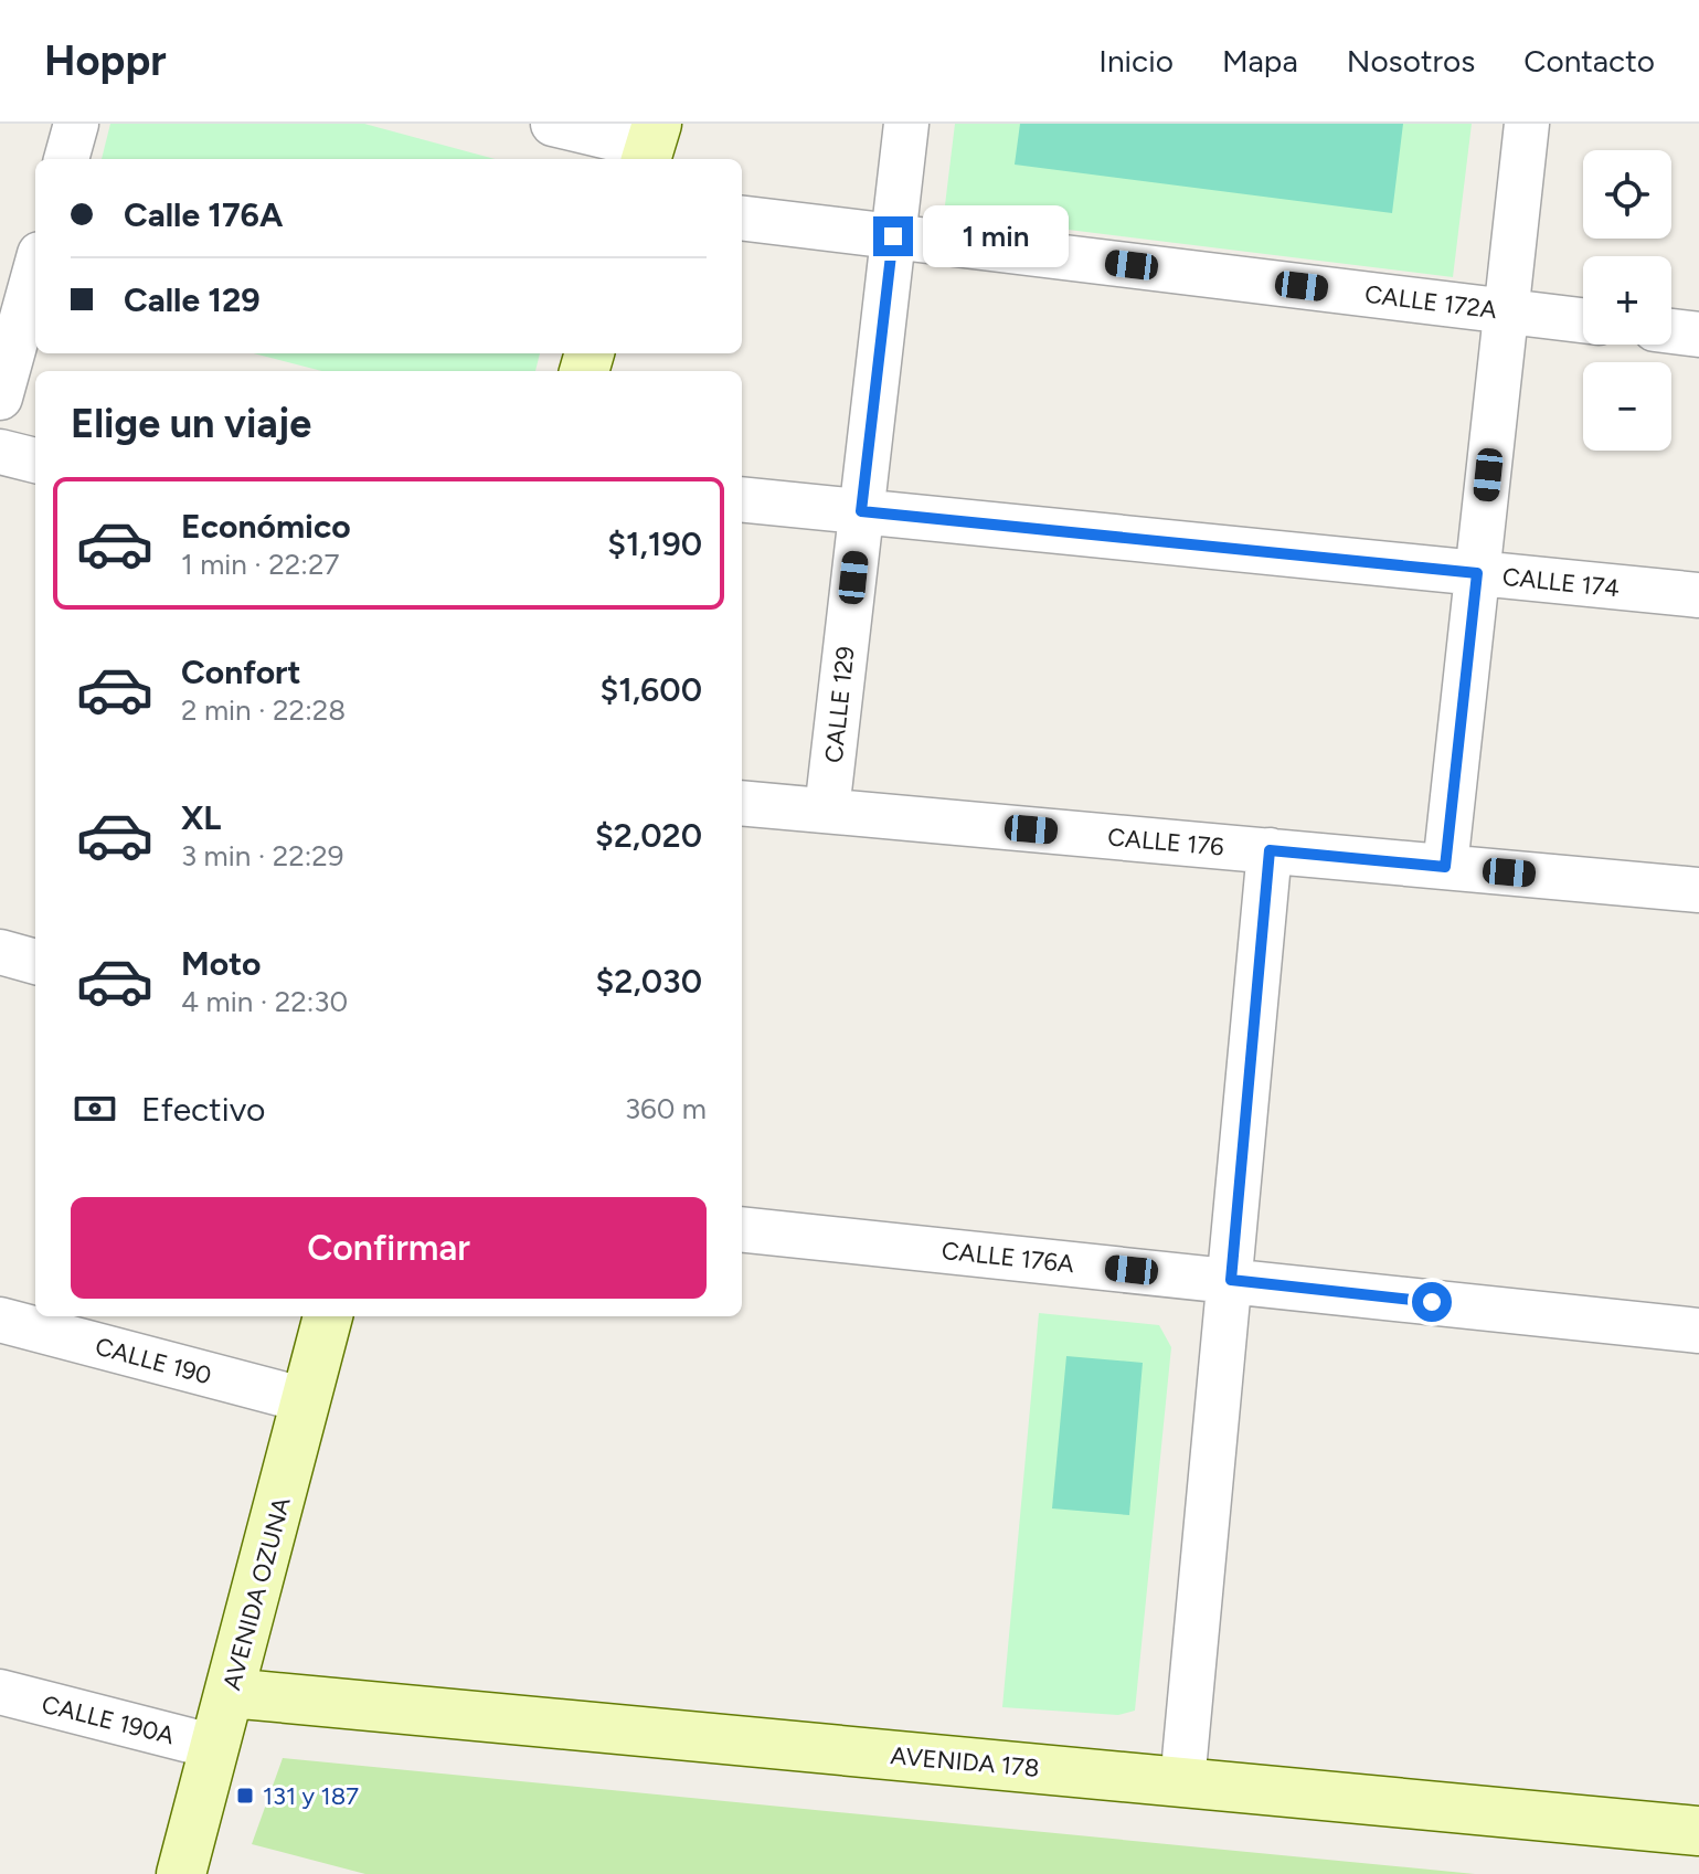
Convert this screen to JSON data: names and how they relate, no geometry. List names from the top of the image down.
{
  "streets": {
    "main road": ["AVENIDA OZUNA", "AVENIDA 178"],
    "street": [
      "CALLE 172A",
      "CALLE 174",
      "CALLE 129",
      "CALLE 176",
      "CALLE 176A",
      "CALLE 190",
      "CALLE 190A"
    ]
  },
  "crossings": [
    ["CALLE 172A", "CALLE 129"],
    ["CALLE 174", "CALLE 129"],
    ["CALLE 129", "CALLE 176"],
    ["CALLE 190", "AVENIDA OZUNA"],
    ["AVENIDA OZUNA", "CALLE 190A"],
    ["AVENIDA OZUNA", "AVENIDA 178"]
  ],
  "places": {
    "transit": ["131 y 187"]
  },
  "page": {
    "header": "Hoppr",
    "nav": [
      "Inicio",
      "Mapa",
      "Nosotros",
      "Contacto"
    ],
    "map_buttons": ["+", "−"],
    "banner": ["Calle 176A", "Calle 129"],
    "bubble": "1 min",
    "heading": "Elige un viaje",
    "list": [
      {
        "name": "Económico",
        "note": "1 min · 22:27",
        "value": "$1,190"
      },
      {
        "name": "Confort",
        "note": "2 min · 22:28",
        "value": "$1,600"
      },
      {
        "name": "XL",
        "note": "3 min · 22:29",
        "value": "$2,020"
      },
      {
        "name": "Moto",
        "note": "4 min · 22:30",
        "value": "$2,030"
      }
    ],
    "pay": ["Efectivo", "360 m"],
    "buttons": "Confirmar"
  }
}
